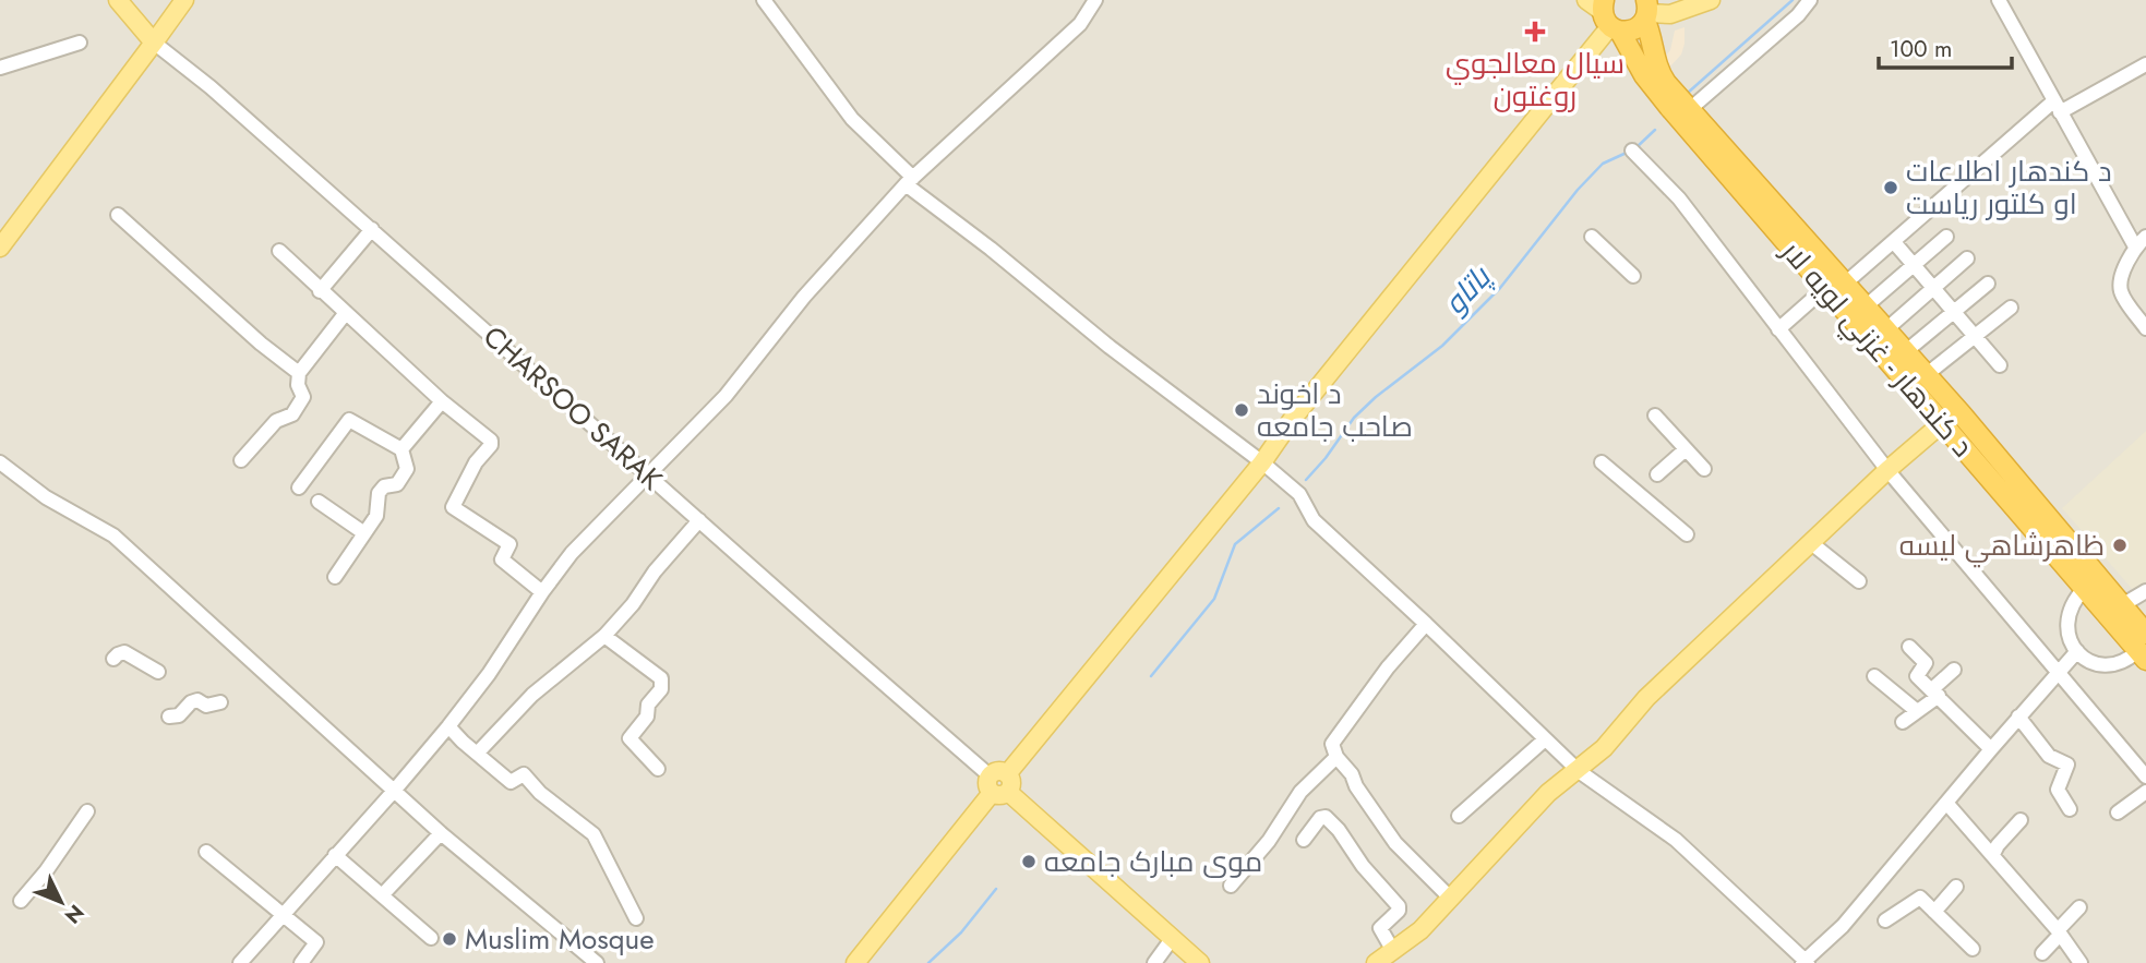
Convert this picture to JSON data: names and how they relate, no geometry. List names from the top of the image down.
{
  "streets": {
    "highway": ["د کندهار - غزني لويه لار"],
    "street": ["CHARSOO SARAK"]
  },
  "water": ["پاتاو"],
  "places": {
    "health": ["سيال معالجوي روغتون"],
    "other": [
      "د کندهار اطلاعات او کلتور رياست",
      "د اخوند صاحب جامعه",
      "ظاهرشاهي لیسه",
      "موی مبارک جامعه",
      "Muslim Mosque"
    ]
  },
  "scale_bar": "100 m",
  "north": "bottom right"
}
